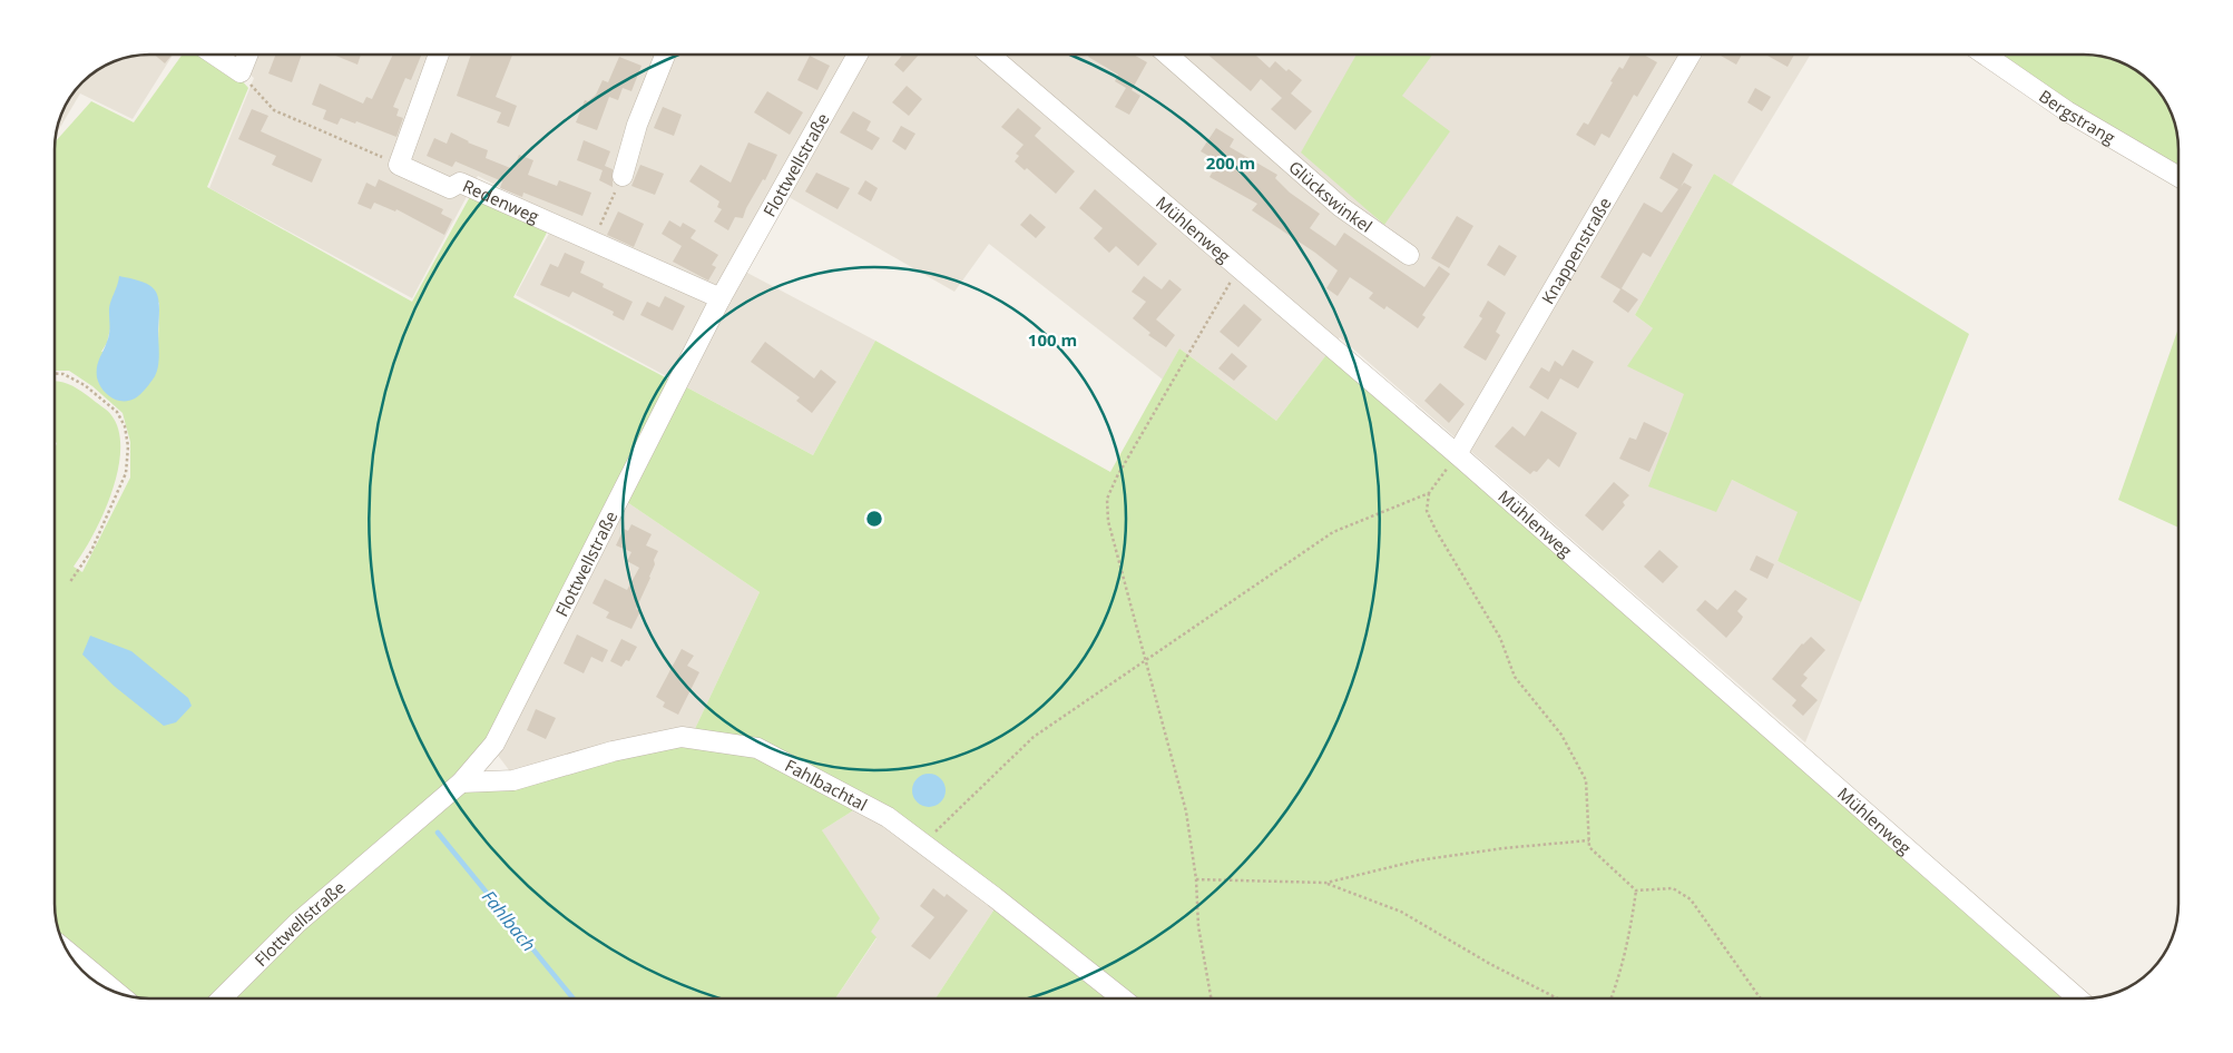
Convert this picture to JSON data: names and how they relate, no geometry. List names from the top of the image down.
{
  "streets": {
    "street": [
      "Bergstrang",
      "Flottwellstraße",
      "Glückswinkel",
      "Redenweg",
      "Mühlenweg",
      "Knappenstraße",
      "Fahlbachtal"
    ]
  },
  "crossings": [
    ["Flottwellstraße", "Redenweg"],
    ["Flottwellstraße", "Fahlbachtal"],
    ["Mühlenweg", "Knappenstraße"]
  ],
  "water": ["Fahlbach"],
  "rings": ["200 m", "100 m"]
}
